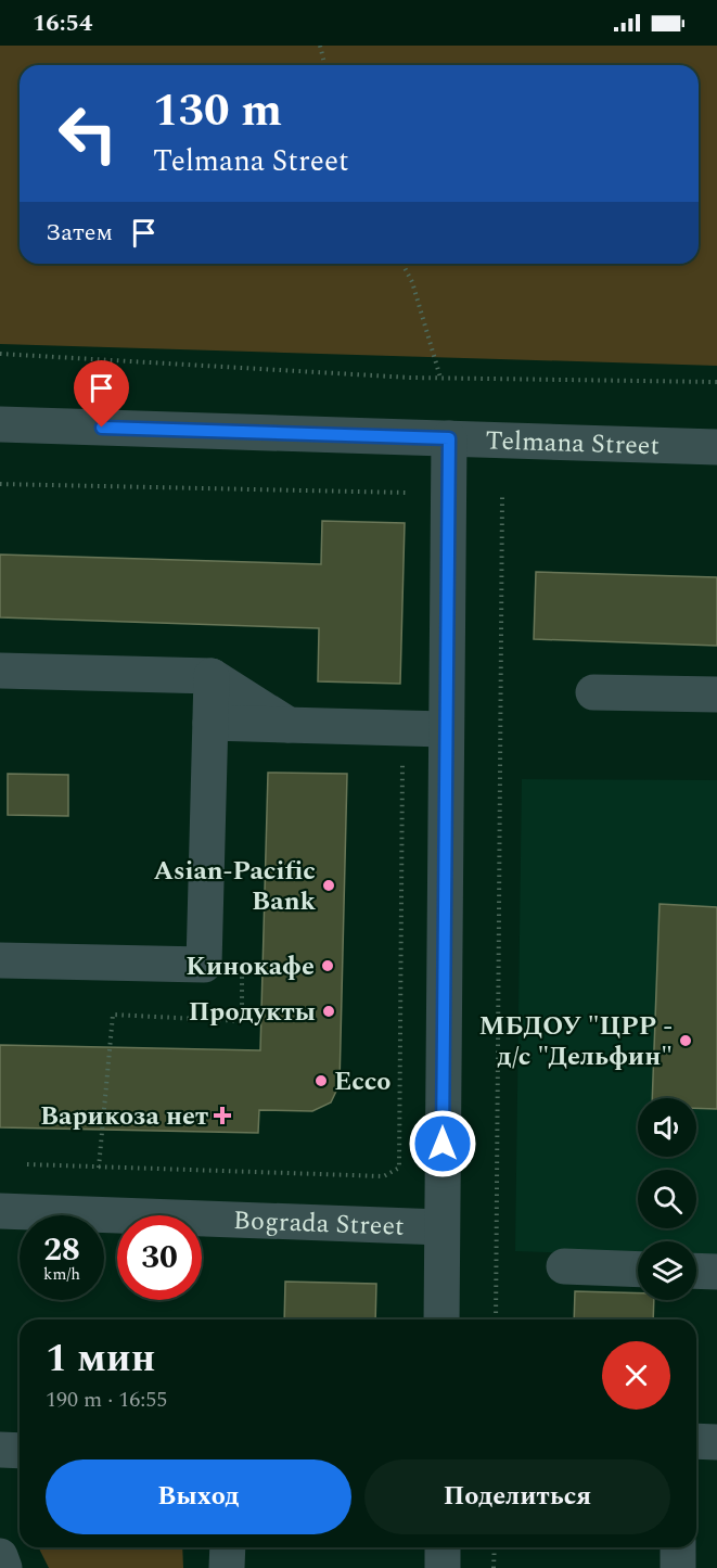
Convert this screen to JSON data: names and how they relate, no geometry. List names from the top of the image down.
{
  "streets": {
    "street": ["Telmana Street", "Bograda Street"]
  },
  "places": {
    "other": [
      "Asian-Pacific Bank",
      "Кинокафе",
      "Продукты",
      "МБДОУ \"ЦРР - д/с \"Дельфин\"",
      "Ecco"
    ],
    "health": ["Варикоза нет"]
  },
  "page": {
    "status": "16:54",
    "turn": ["130 m", "Telmana Street"],
    "then": "Затем",
    "speed": "28 km/h",
    "limit": "30",
    "heading": ["1 мин", "190 m · 16:55"],
    "buttons": ["Выход", "Поделиться"]
  }
}
